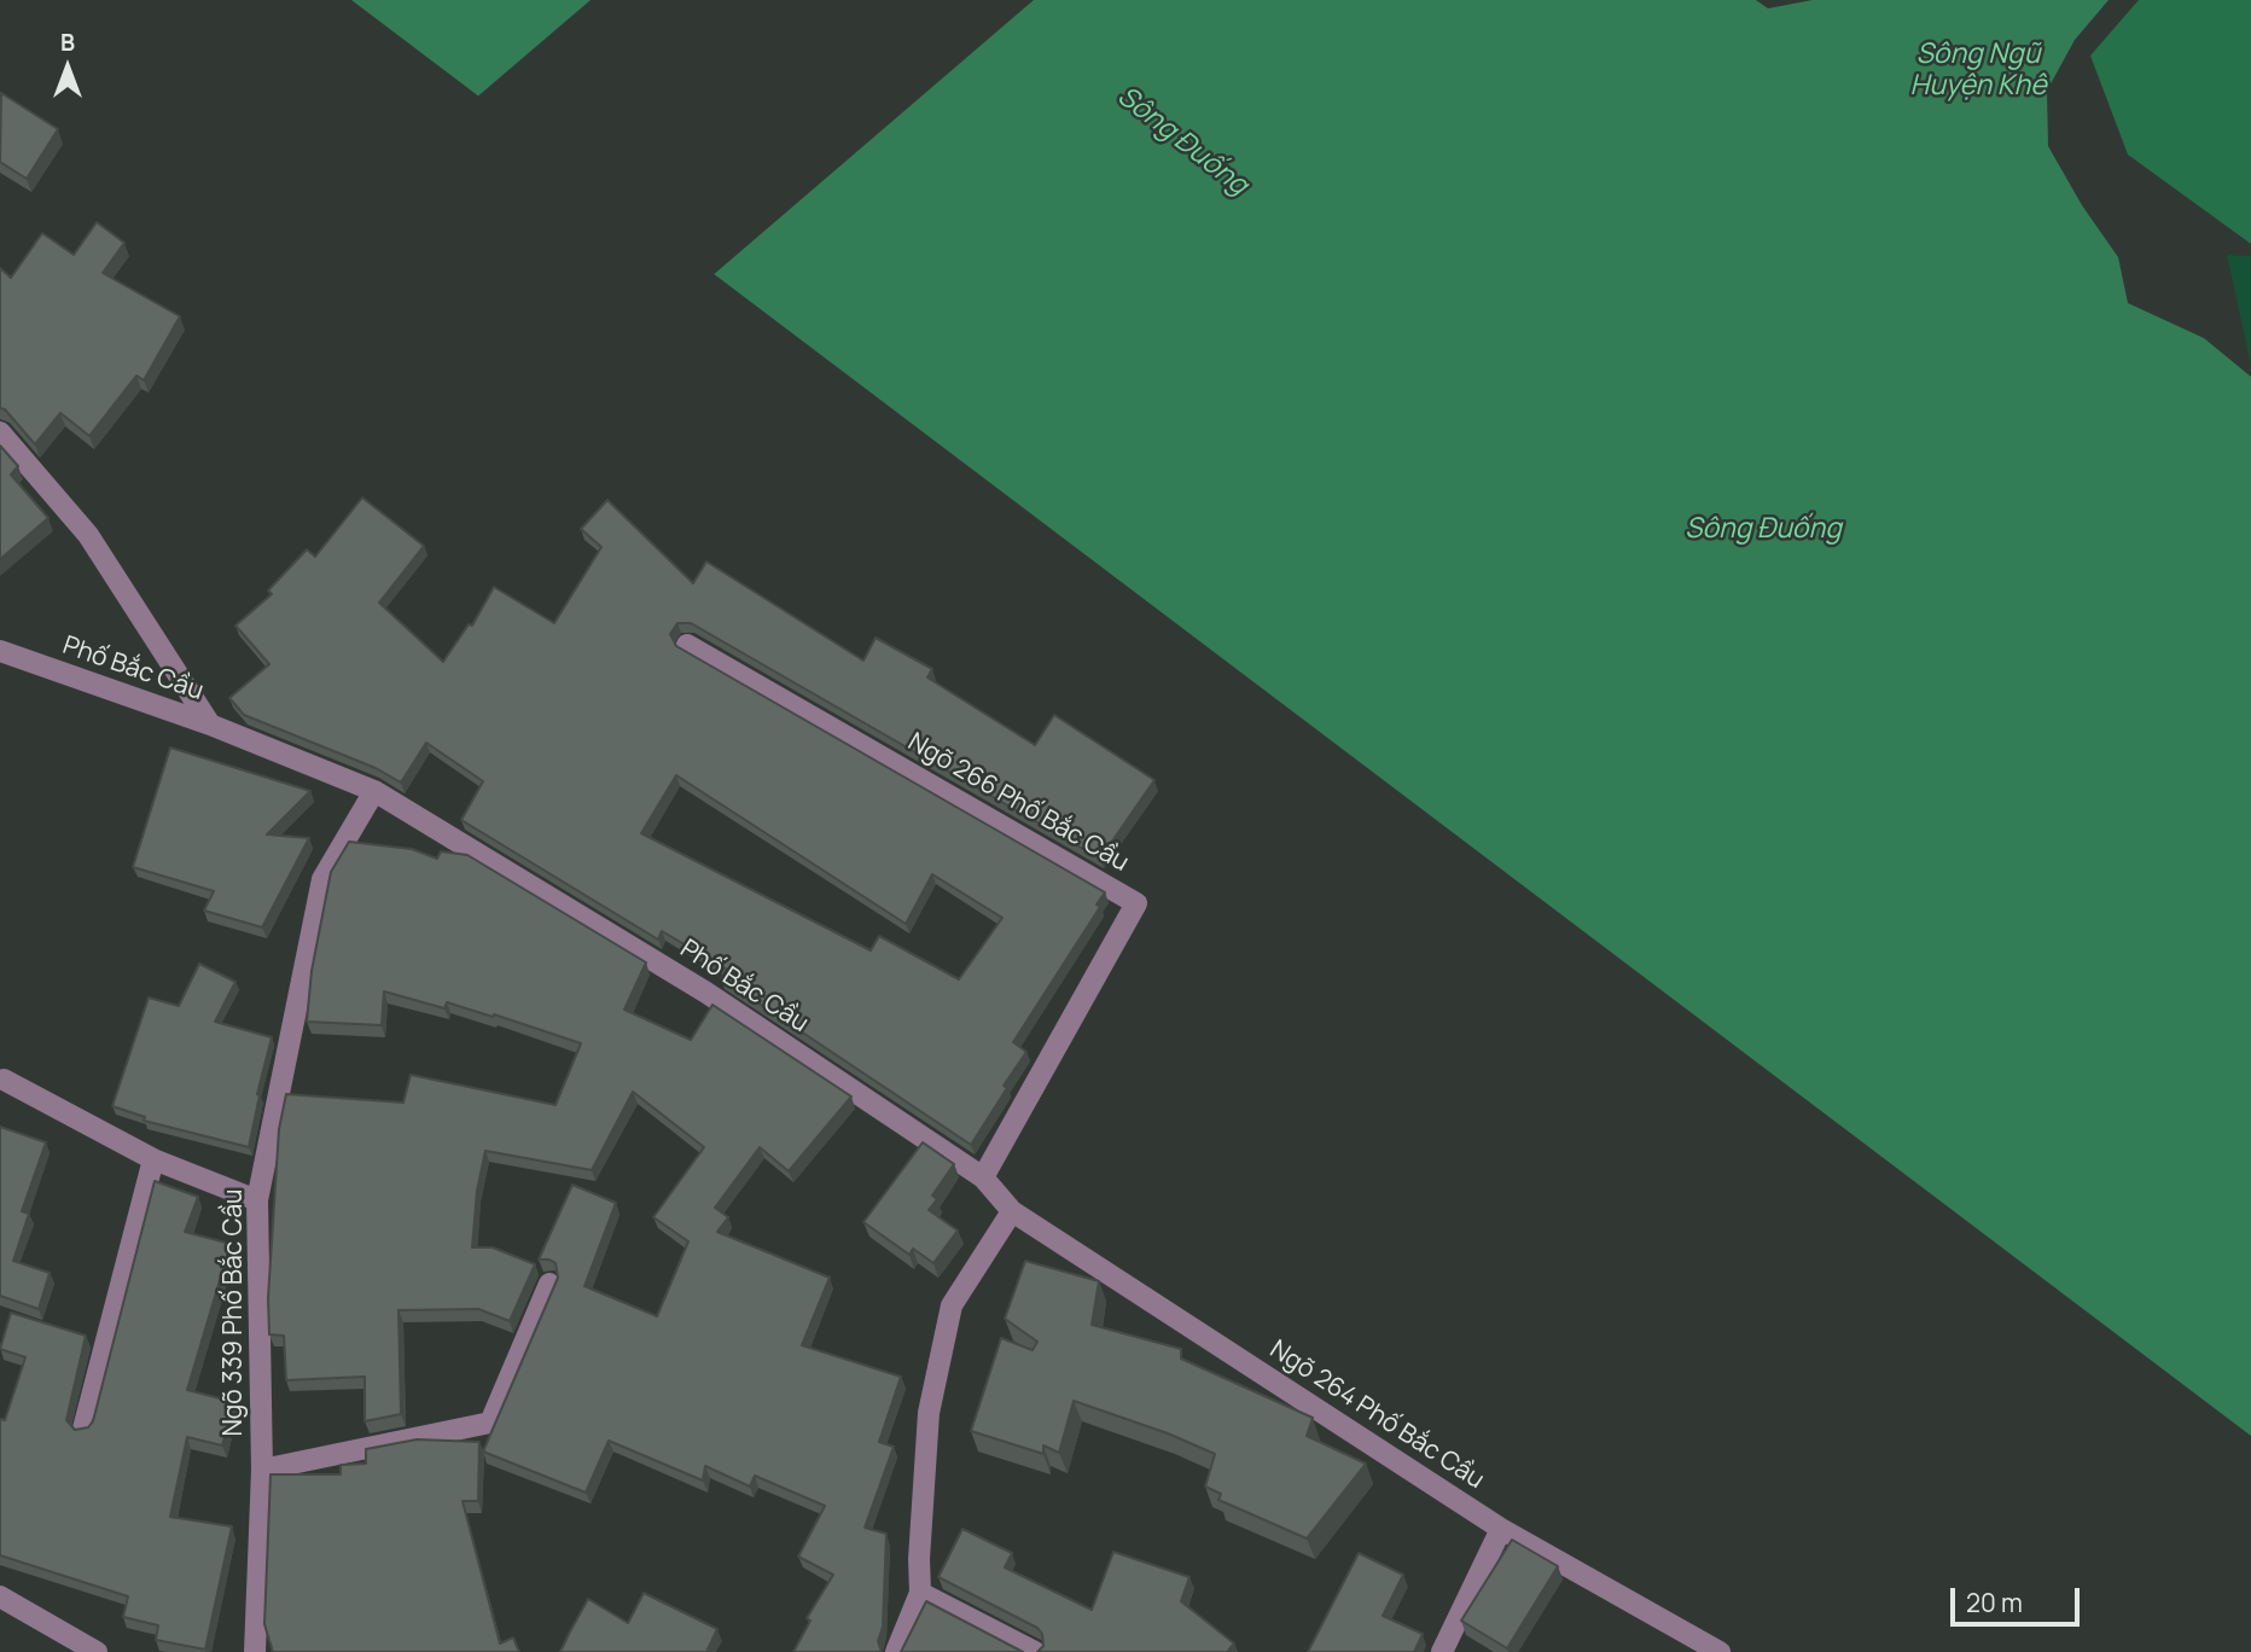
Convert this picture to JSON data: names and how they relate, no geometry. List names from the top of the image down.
{
  "streets": {
    "street": [
      "Phố Bắc Cầu",
      "Ngõ 266 Phố Bắc Cầu",
      "Ngõ 339 Phố Bắc Cầu",
      "Ngõ 264 Phố Bắc Cầu"
    ]
  },
  "crossings": [
    ["Phố Bắc Cầu", "Ngõ 266 Phố Bắc Cầu"],
    ["Phố Bắc Cầu", "Ngõ 339 Phố Bắc Cầu"],
    ["Phố Bắc Cầu", "Ngõ 264 Phố Bắc Cầu"]
  ],
  "water": ["Sông Ngũ Huyện Khê", "Sông Đuống"],
  "scale_bar": "20 m",
  "north": "top"
}
